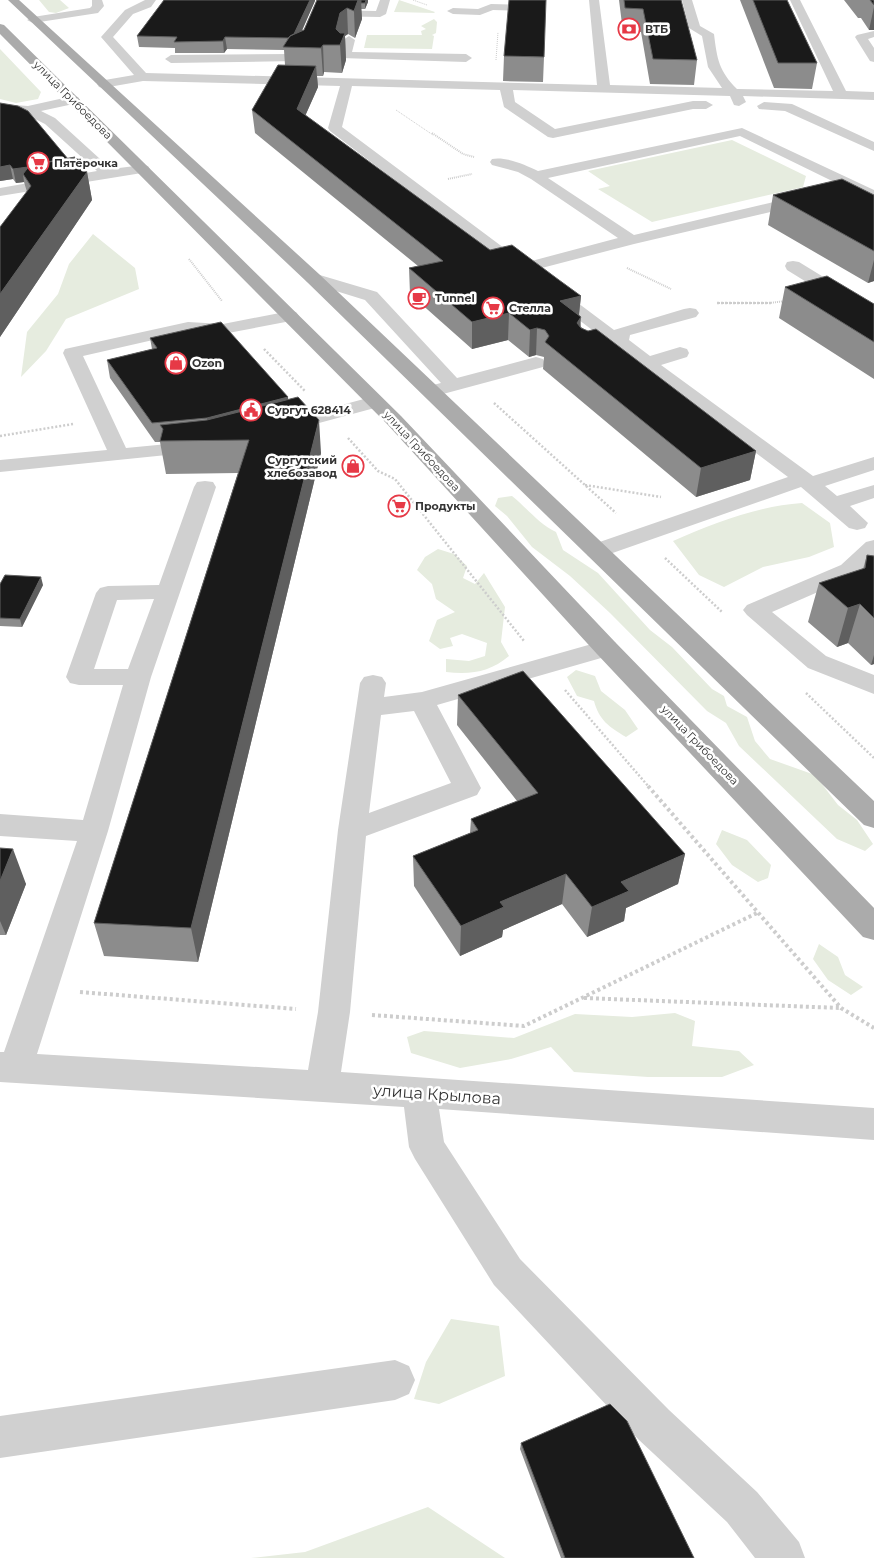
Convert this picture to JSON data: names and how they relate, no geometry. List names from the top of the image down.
{
  "streets": {
    "main road": ["улица Грибоедова"],
    "street": ["улица Крылова"]
  },
  "places": {
    "bank": ["ВТБ"],
    "supermarket": ["Пятёрочка", "Стелла", "Продукты"],
    "cafe": ["Tunnel"],
    "shop": ["Ozon", "Сургутский хлебозавод"],
    "public building": ["Сургут 628414"]
  }
}
